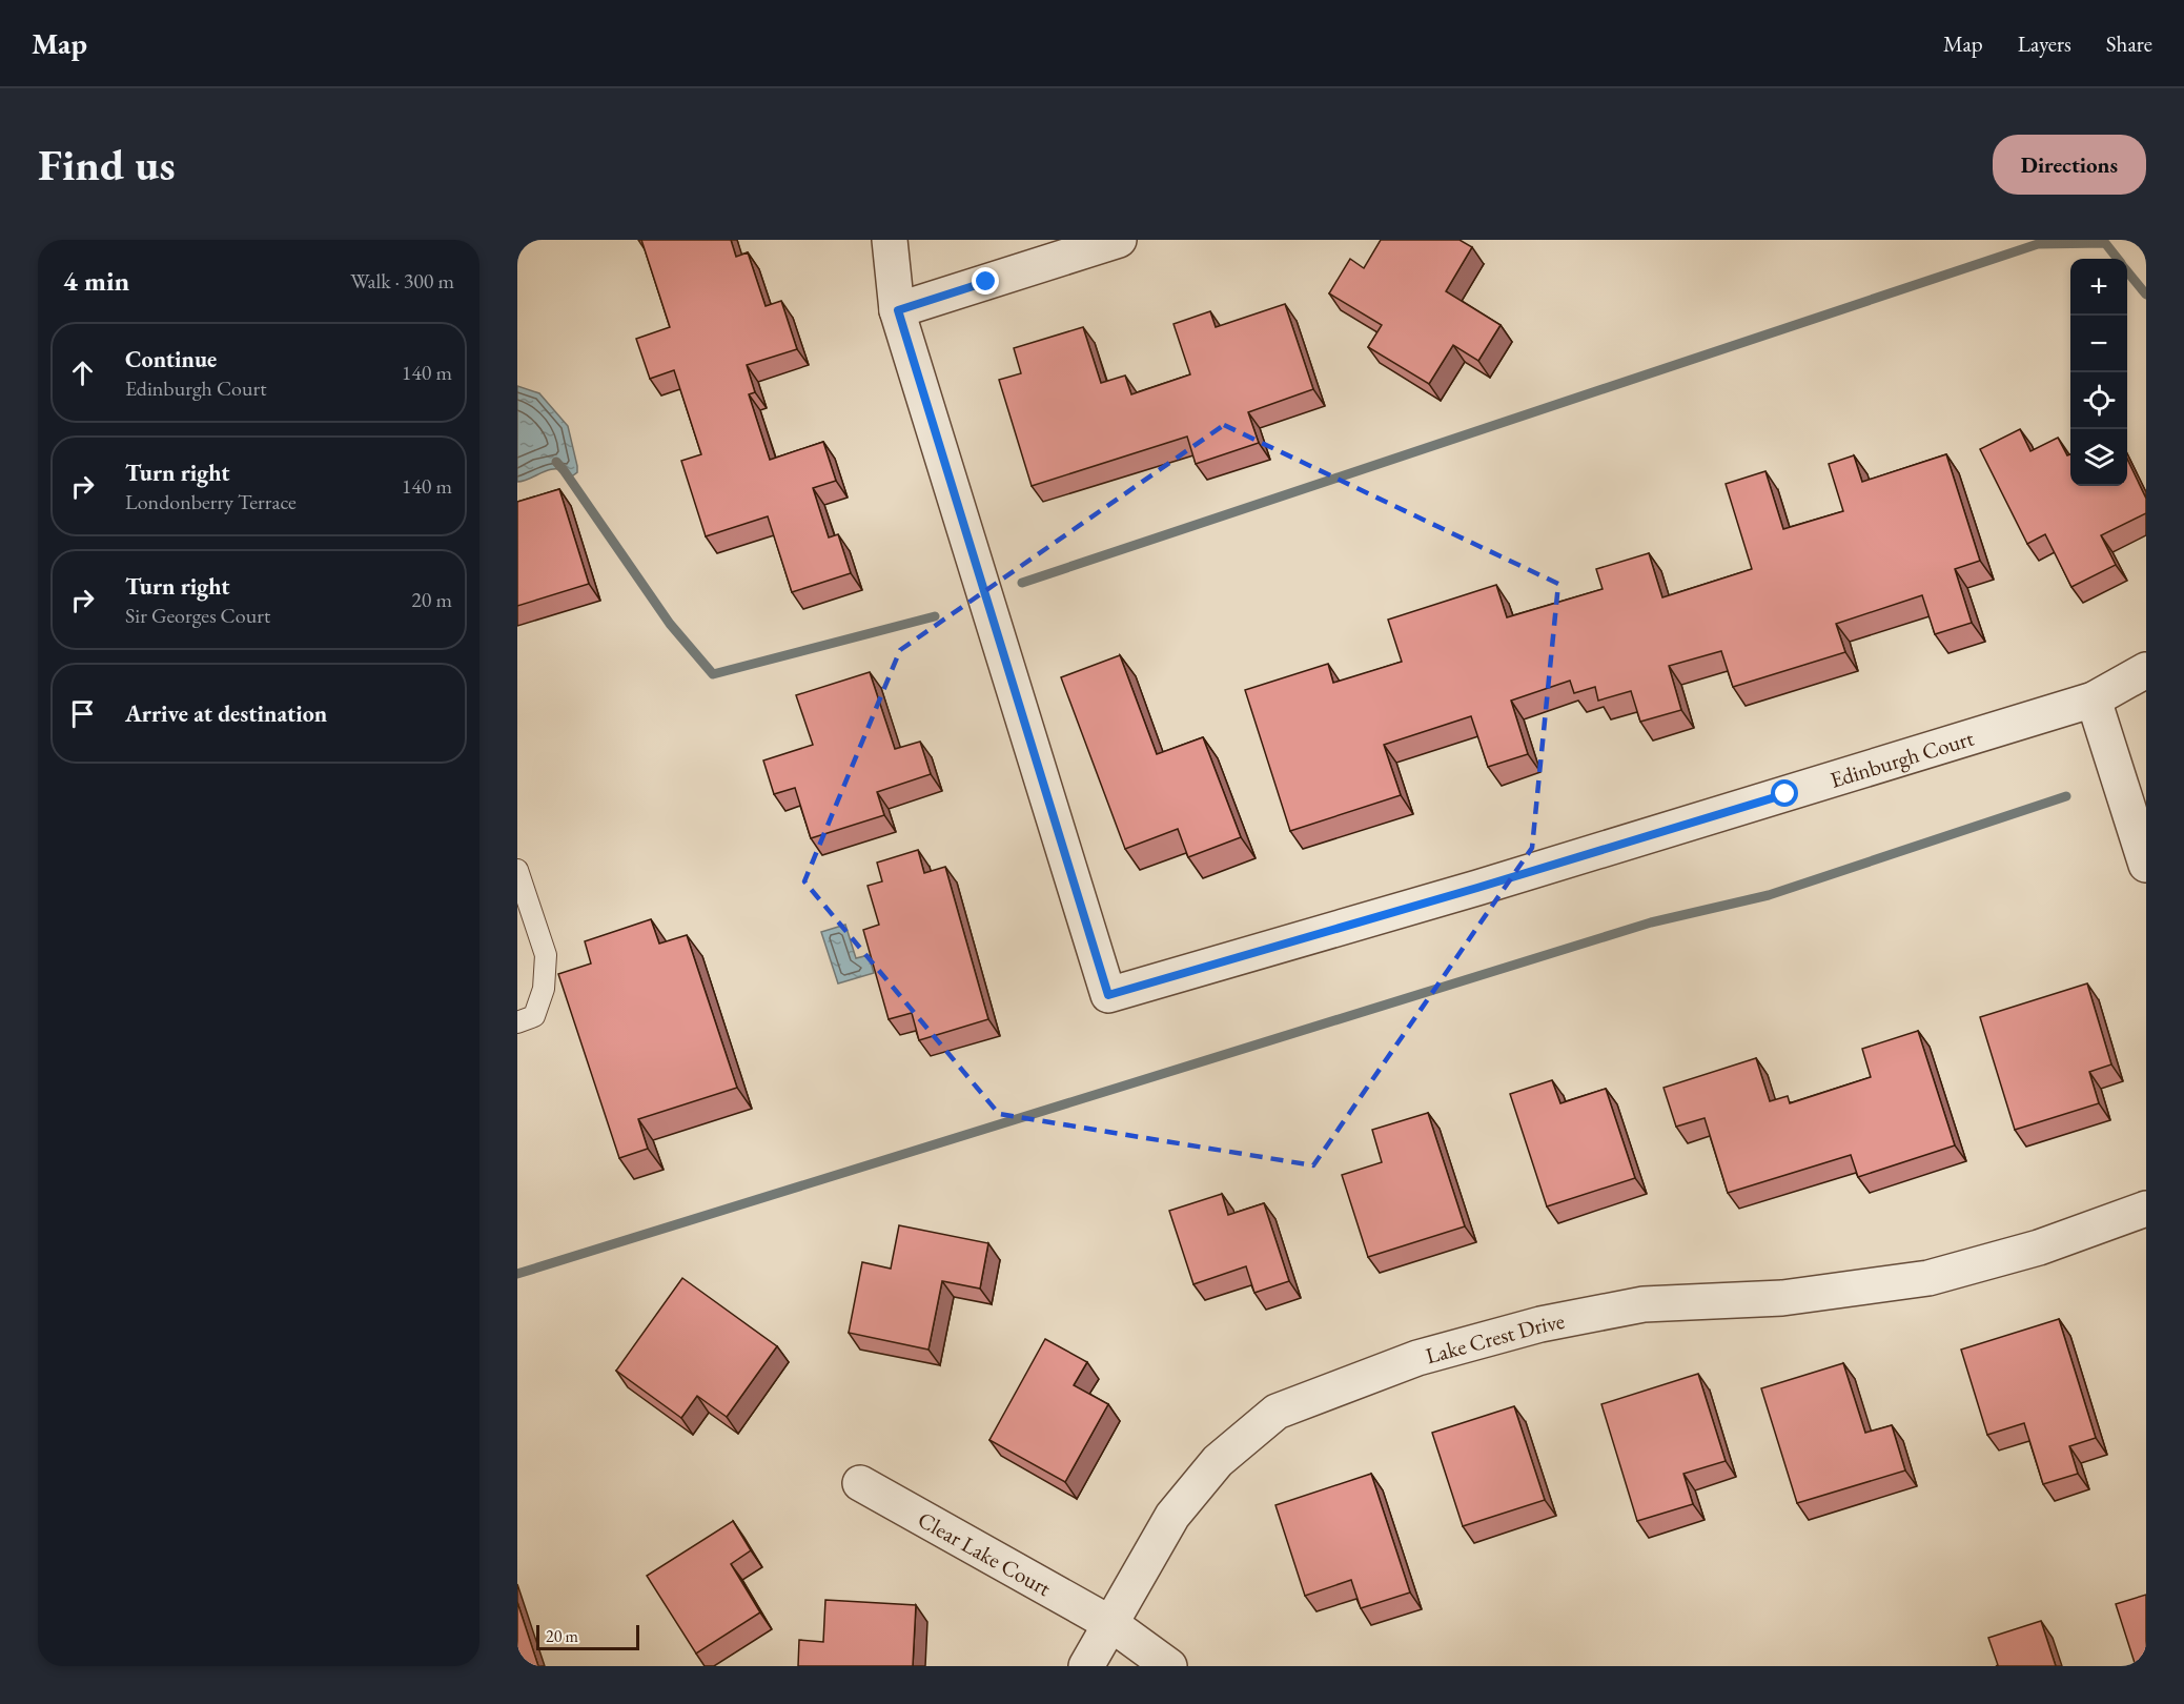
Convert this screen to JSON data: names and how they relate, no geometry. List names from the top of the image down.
{
  "streets": {
    "street": ["Edinburgh Court", "Lake Crest Drive", "Clear Lake Court"]
  },
  "crossings": [
    ["Lake Crest Drive", "Clear Lake Court"]
  ],
  "scale_bar": "20 m",
  "page": {
    "header": "Map",
    "nav": ["Map", "Layers", "Share"],
    "buttons": "Directions",
    "title": "Find us",
    "heading": ["4 min", "Walk · 300 m"],
    "map_buttons": ["+", "−"],
    "list": [
      ["Continue", "Edinburgh Court", "140 m"],
      ["Turn right", "Londonberry Terrace", "140 m"],
      ["Turn right", "Sir Georges Court", "20 m"],
      "Arrive at destination"
    ],
    "scale": "20 m"
  }
}
